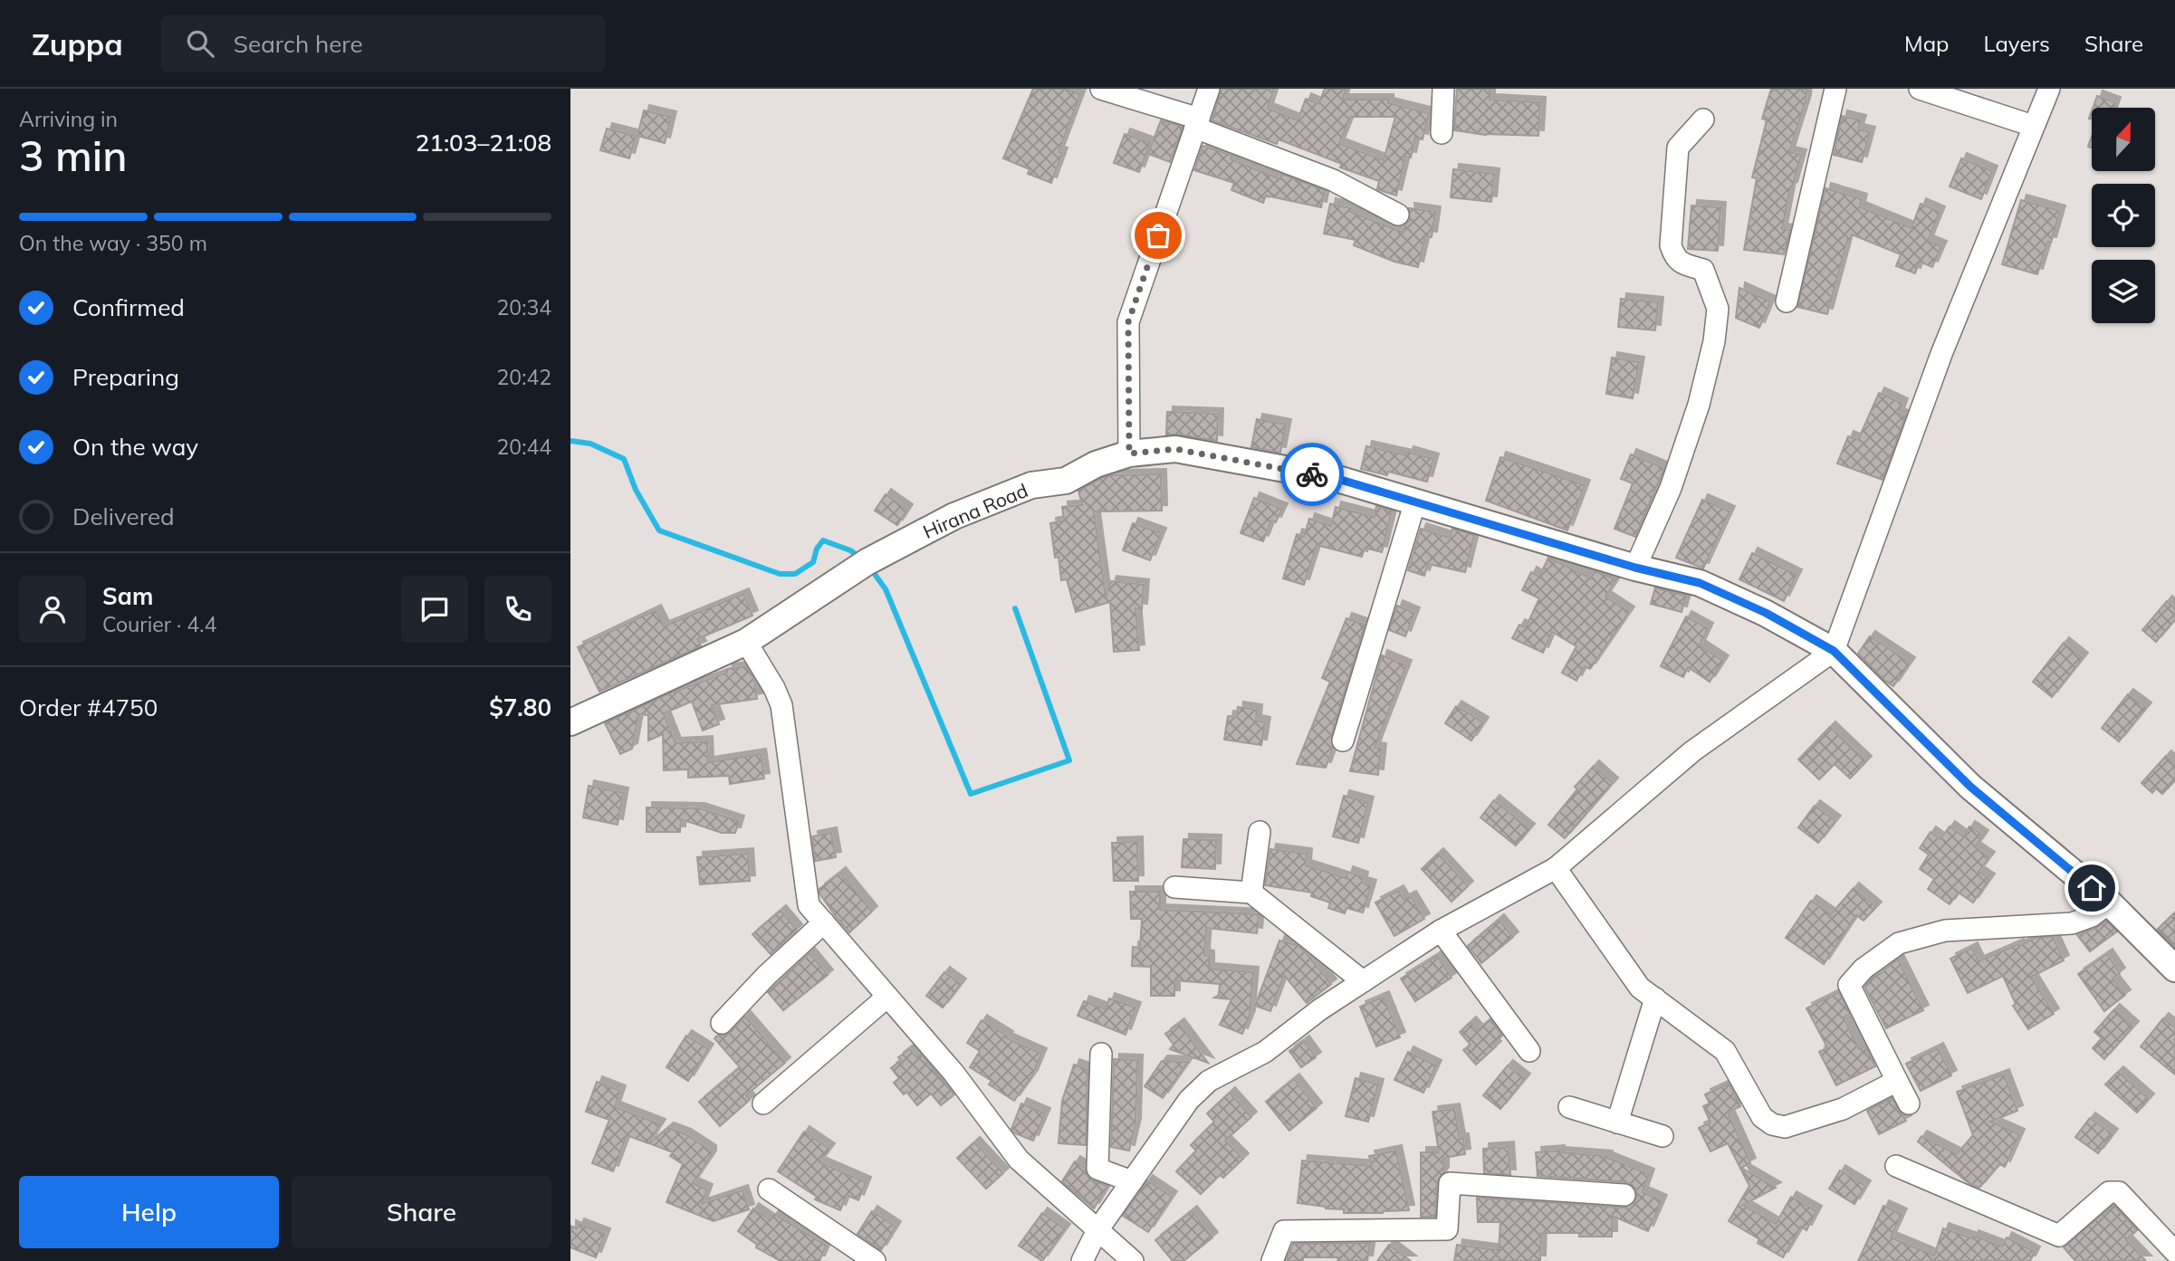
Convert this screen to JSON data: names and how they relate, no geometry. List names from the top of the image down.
{
  "streets": {
    "street": ["Hirana Road"]
  },
  "north": "top",
  "page": {
    "header": "Zuppa",
    "search": "Search here",
    "nav": ["Map", "Layers", "Share"],
    "heading": ["3 min", "Arriving in", "21:03–21:08"],
    "panel": [
      "Sam",
      "Courier · 4.4",
      "Order #4750",
      "$7.80"
    ],
    "bar": "On the way · 350 m",
    "list": [
      ["Confirmed", "20:34"],
      ["Preparing", "20:42"],
      ["On the way", "20:44"],
      "Delivered"
    ],
    "buttons": ["Help", "Share"]
  }
}
